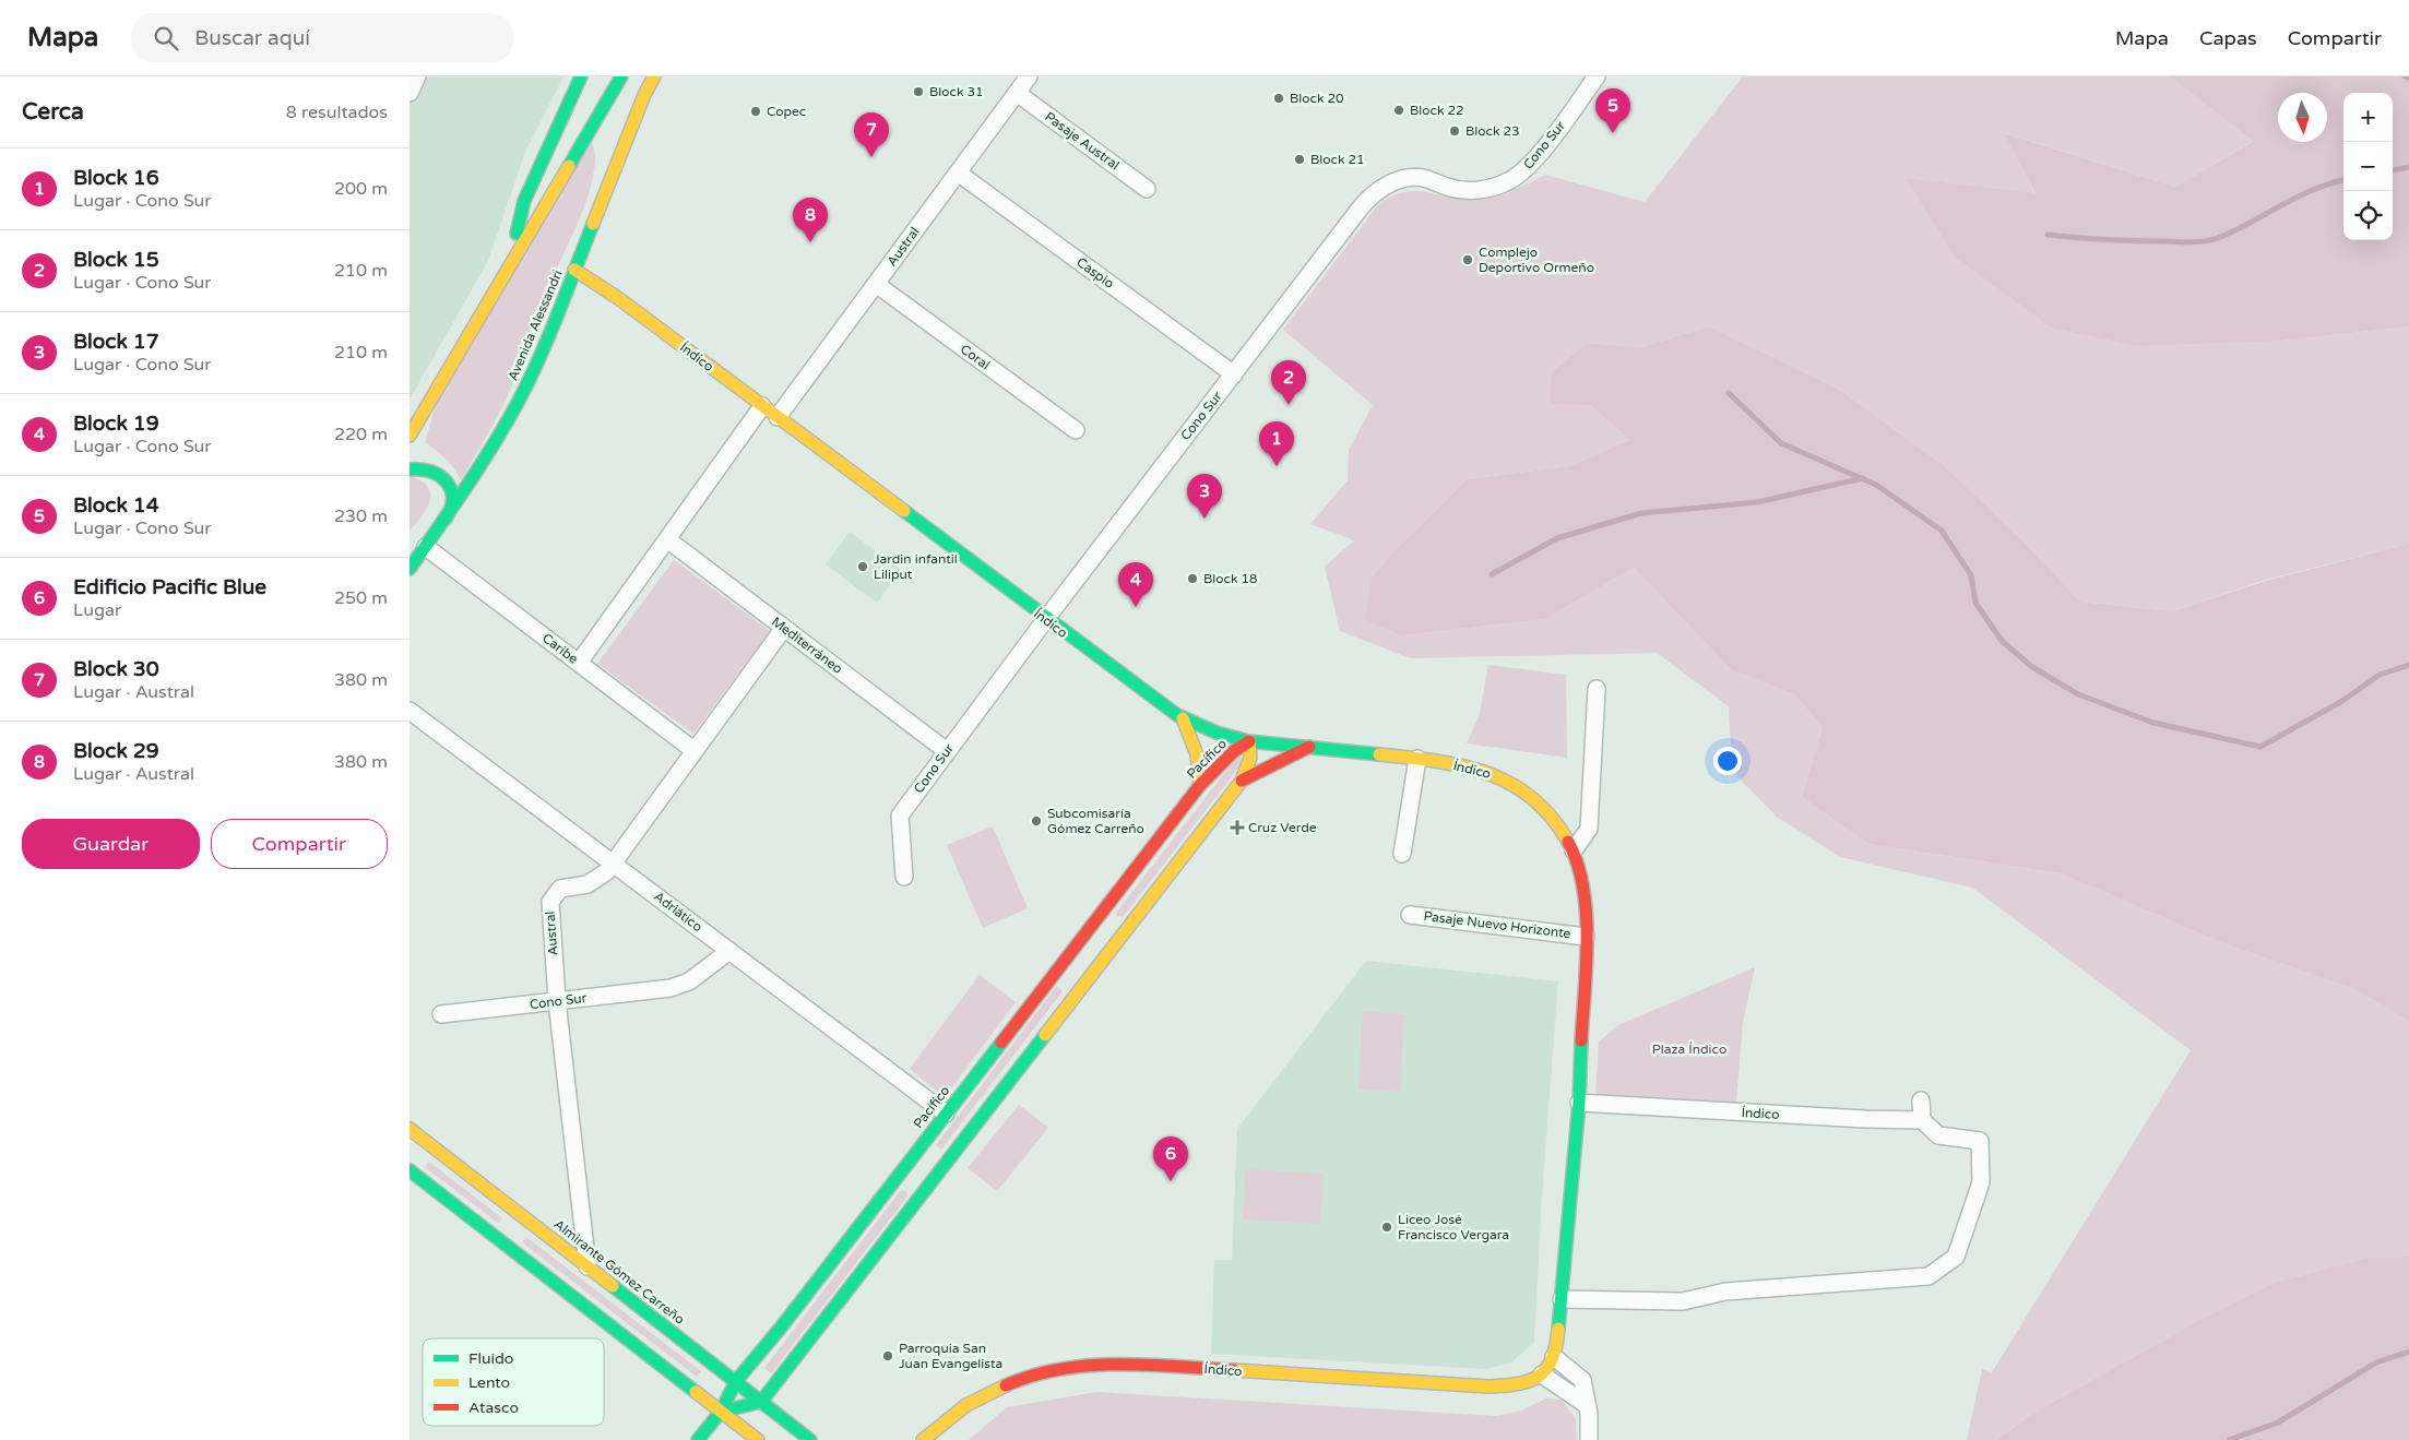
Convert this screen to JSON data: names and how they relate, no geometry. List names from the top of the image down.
{
  "streets": {
    "street": [
      "Pasaje Austral",
      "Cono Sur",
      "Austral",
      "Caspio",
      "Avenida Alessandri",
      "Índico",
      "Coral",
      "Mediterráneo",
      "Caribe",
      "Pacífico",
      "Adriático",
      "Pasaje Nuevo Horizonte",
      "Almirante Gómez Carreño"
    ]
  },
  "crossings": [
    ["Pasaje Austral", "Austral"],
    ["Cono Sur", "Austral"],
    ["Cono Sur", "Caspio"],
    ["Cono Sur", "Índico"],
    ["Cono Sur", "Mediterráneo"],
    ["Cono Sur", "Adriático"],
    ["Austral", "Caspio"],
    ["Austral", "Índico"],
    ["Austral", "Coral"],
    ["Austral", "Mediterráneo"],
    ["Austral", "Caribe"],
    ["Austral", "Adriático"],
    ["Austral", "Almirante Gómez Carreño"],
    ["Avenida Alessandri", "Índico"],
    ["Avenida Alessandri", "Caribe"],
    ["Índico", "Pacífico"],
    ["Índico", "Pasaje Nuevo Horizonte"],
    ["Pacífico", "Adriático"],
    ["Pacífico", "Almirante Gómez Carreño"]
  ],
  "parks": ["Plaza Índico"],
  "places": {
    "other": [
      "Block 31",
      "Block 20",
      "Block 22",
      "Copec",
      "Block 23",
      "Block 21",
      "Complejo Deportivo Ormeño",
      "Jardin infantil Liliput",
      "Block 18",
      "Subcomisaría Gómez Carreño",
      "Liceo José Francisco Vergara",
      "Parroquia San Juan Evangelista"
    ],
    "health": ["Cruz Verde"]
  },
  "legend": ["Fluido", "Lento", "Atasco"],
  "north": "bottom",
  "page": {
    "header": "Mapa",
    "search": "Buscar aquí",
    "nav": ["Mapa", "Capas", "Compartir"],
    "heading": ["Cerca", "8 resultados"],
    "pins": [
      "5",
      "7",
      "8",
      "2",
      "1",
      "3",
      "4",
      "6"
    ],
    "map_buttons": ["+", "−"],
    "list": [
      {
        "mark": "1",
        "name": "Block 16",
        "note": "Lugar · Cono Sur",
        "value": "200 m"
      },
      {
        "mark": "2",
        "name": "Block 15",
        "note": "Lugar · Cono Sur",
        "value": "210 m"
      },
      {
        "mark": "3",
        "name": "Block 17",
        "note": "Lugar · Cono Sur",
        "value": "210 m"
      },
      {
        "mark": "4",
        "name": "Block 19",
        "note": "Lugar · Cono Sur",
        "value": "220 m"
      },
      {
        "mark": "5",
        "name": "Block 14",
        "note": "Lugar · Cono Sur",
        "value": "230 m"
      },
      {
        "mark": "6",
        "name": "Edificio Pacific Blue",
        "note": "Lugar",
        "value": "250 m"
      },
      {
        "mark": "7",
        "name": "Block 30",
        "note": "Lugar · Austral",
        "value": "380 m"
      },
      {
        "mark": "8",
        "name": "Block 29",
        "note": "Lugar · Austral",
        "value": "380 m"
      }
    ],
    "buttons": ["Guardar", "Compartir"]
  }
}
